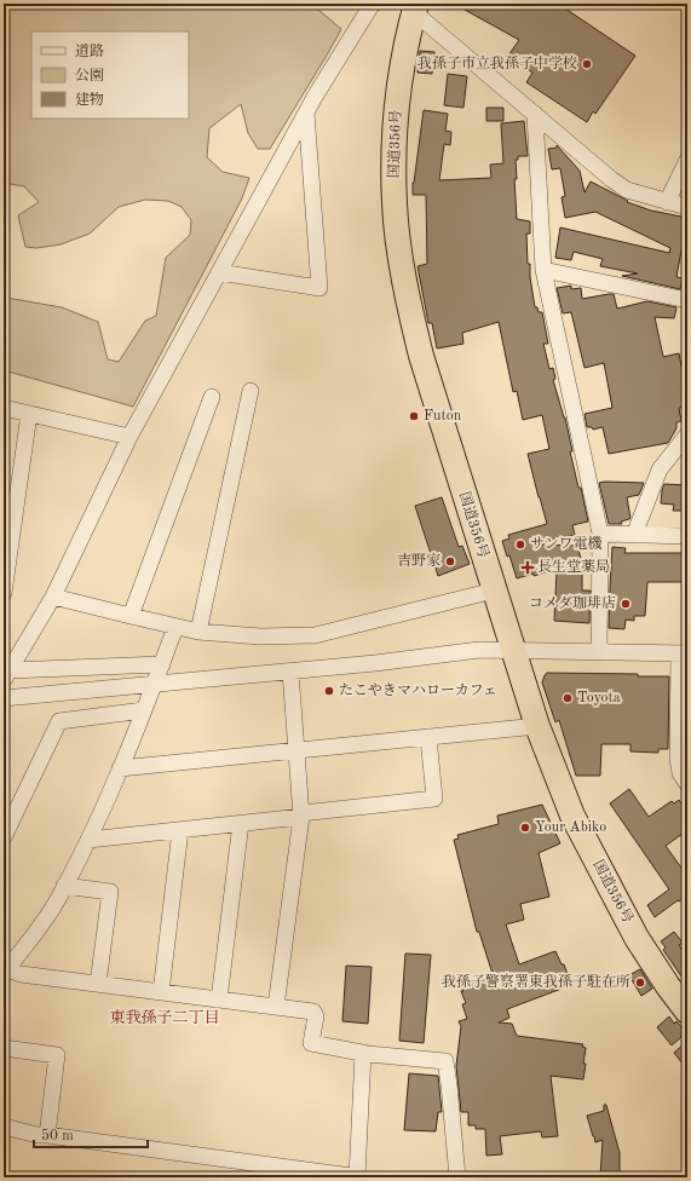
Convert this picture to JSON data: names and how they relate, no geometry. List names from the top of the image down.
{
  "streets": {
    "highway": ["国道356号"]
  },
  "districts": ["東我孫子二丁目"],
  "places": {
    "other": [
      "我孫子市立我孫子中学校",
      "Futon",
      "サンワ電機",
      "吉野家",
      "コメダ珈琲店",
      "たこやきマハローカフェ",
      "Toyota",
      "Your Abiko",
      "我孫子警察署東我孫子駐在所"
    ],
    "health": ["長生堂薬局"]
  },
  "legend": ["道路", "公園", "建物"],
  "scale_bar": "50 m"
}
